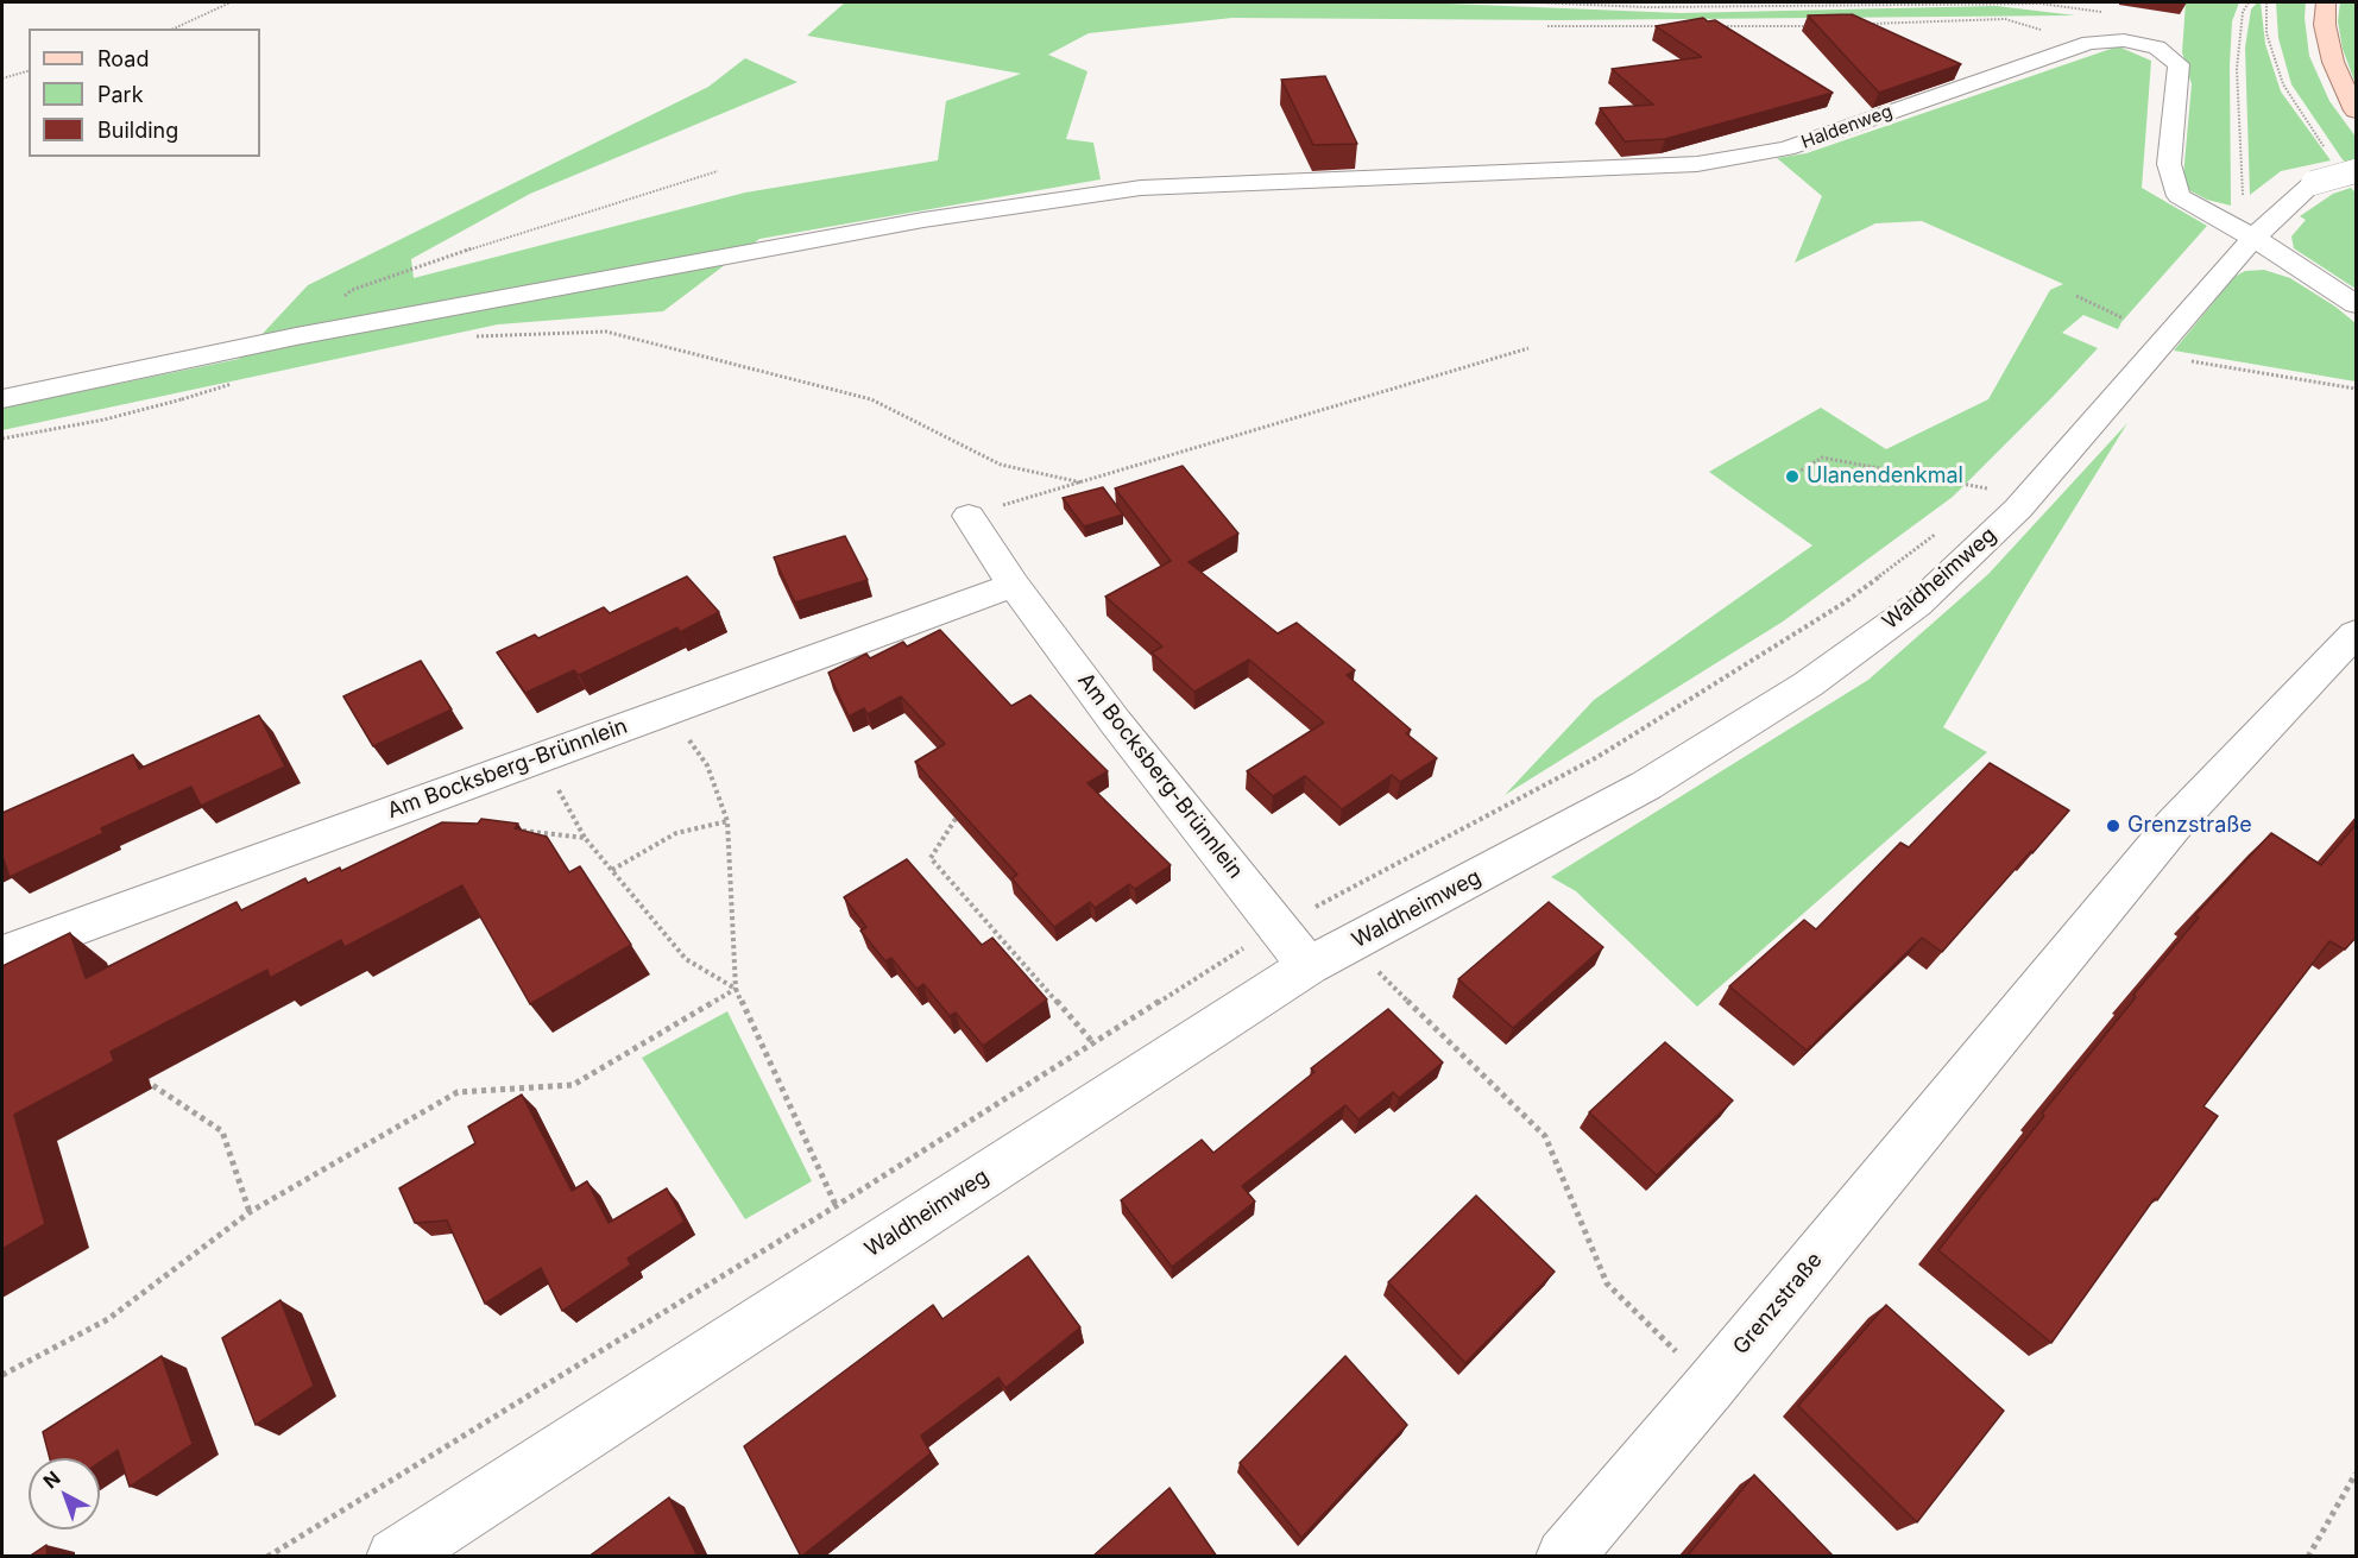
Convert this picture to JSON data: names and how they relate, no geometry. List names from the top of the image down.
{
  "streets": {
    "street": [
      "Haldenweg",
      "Waldheimweg",
      "Am Bocksberg-Brünnlein",
      "Grenzstraße"
    ]
  },
  "crossings": [
    ["Waldheimweg", "Am Bocksberg-Brünnlein"]
  ],
  "places": ["Ulanendenkmal", "Grenzstraße"],
  "legend": ["Road", "Park", "Building"],
  "north": "top left"
}
